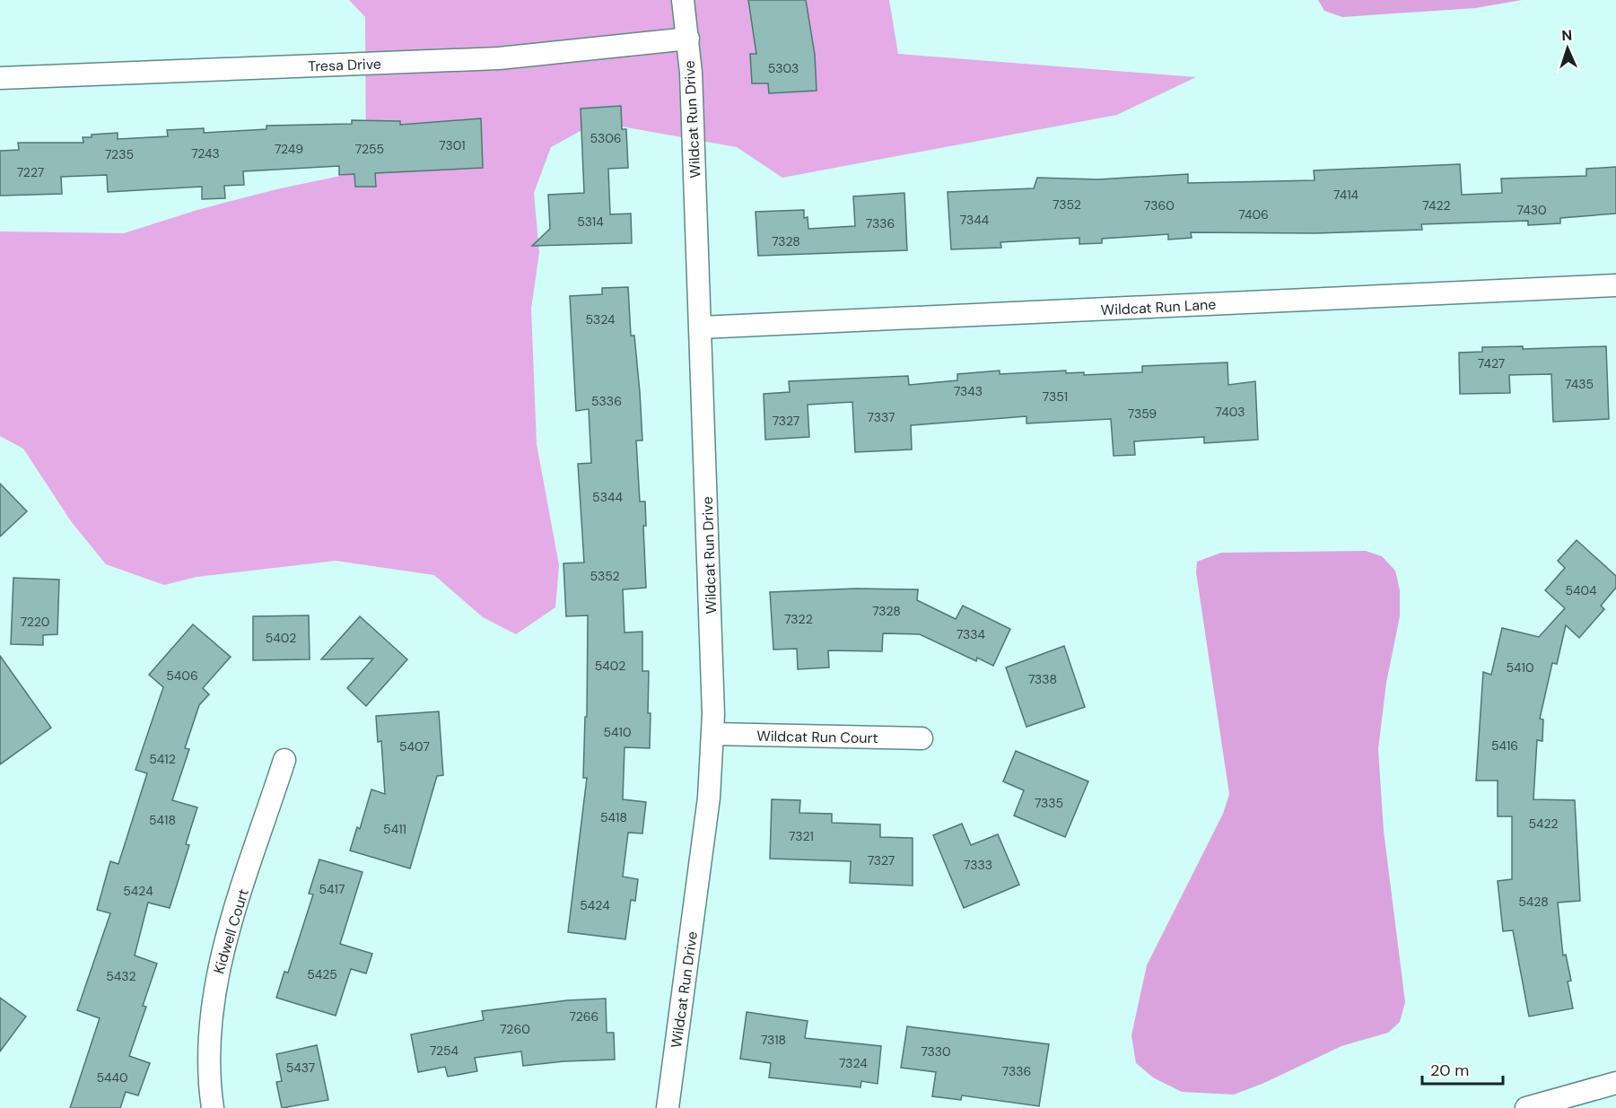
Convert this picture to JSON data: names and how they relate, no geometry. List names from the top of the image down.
{
  "streets": {
    "street": [
      "Tresa Drive",
      "Wildcat Run Drive",
      "Wildcat Run Lane",
      "Wildcat Run Court",
      "Kidwell Court"
    ]
  },
  "crossings": [
    ["Tresa Drive", "Wildcat Run Drive"],
    ["Wildcat Run Drive", "Wildcat Run Lane"],
    ["Wildcat Run Drive", "Wildcat Run Court"]
  ],
  "house_numbers": [
    "5303",
    "5306",
    "7301",
    "7249",
    "7255",
    "7243",
    "7235",
    "7227",
    "7414",
    "7352",
    "7360",
    "7422",
    "7430",
    "7406",
    "7344",
    "5314",
    "7336",
    "7328",
    "5324",
    "7427",
    "7435",
    "7343",
    "7351",
    "5336",
    "7403",
    "7359",
    "7337",
    "7327",
    "5344",
    "5352",
    "5404",
    "7328",
    "7322",
    "7220",
    "7334",
    "5402",
    "5402",
    "5410",
    "5406",
    "7338",
    "5410",
    "5416",
    "5407",
    "5412",
    "7335",
    "5418",
    "5418",
    "5422",
    "5411",
    "7321",
    "7327",
    "7333",
    "5417",
    "5424",
    "5428",
    "5424",
    "5425",
    "5432",
    "7266",
    "7260",
    "7318",
    "7254",
    "7330",
    "7324",
    "5437",
    "7336",
    "5440"
  ],
  "scale_bar": "20 m",
  "north": "top"
}
